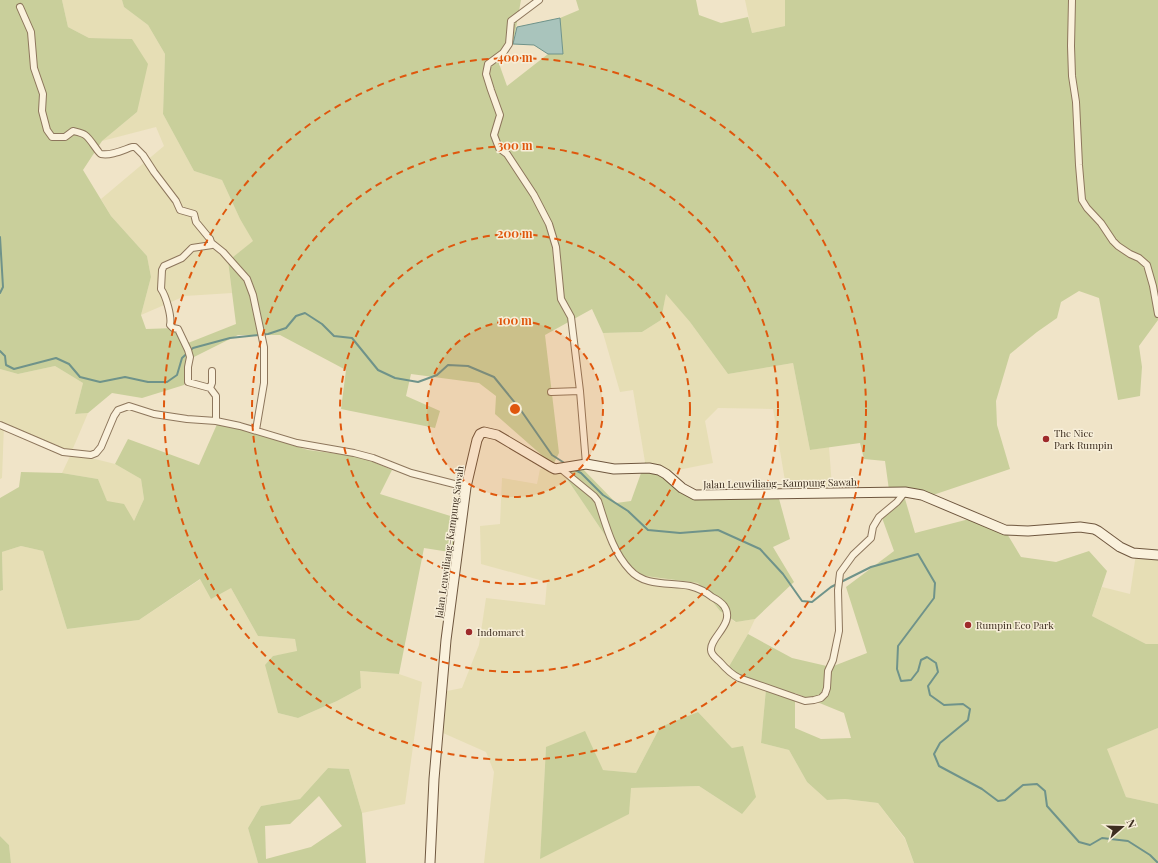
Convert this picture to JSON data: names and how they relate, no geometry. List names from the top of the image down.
{
  "streets": {
    "main road": ["Jalan Leuwiliang–Kampung Sawah"]
  },
  "places": ["The Nice Park Rumpin", "Rumpin Eco Park", "Indomaret"],
  "north": "right",
  "rings": [
    "400 m",
    "300 m",
    "200 m",
    "100 m"
  ]
}
